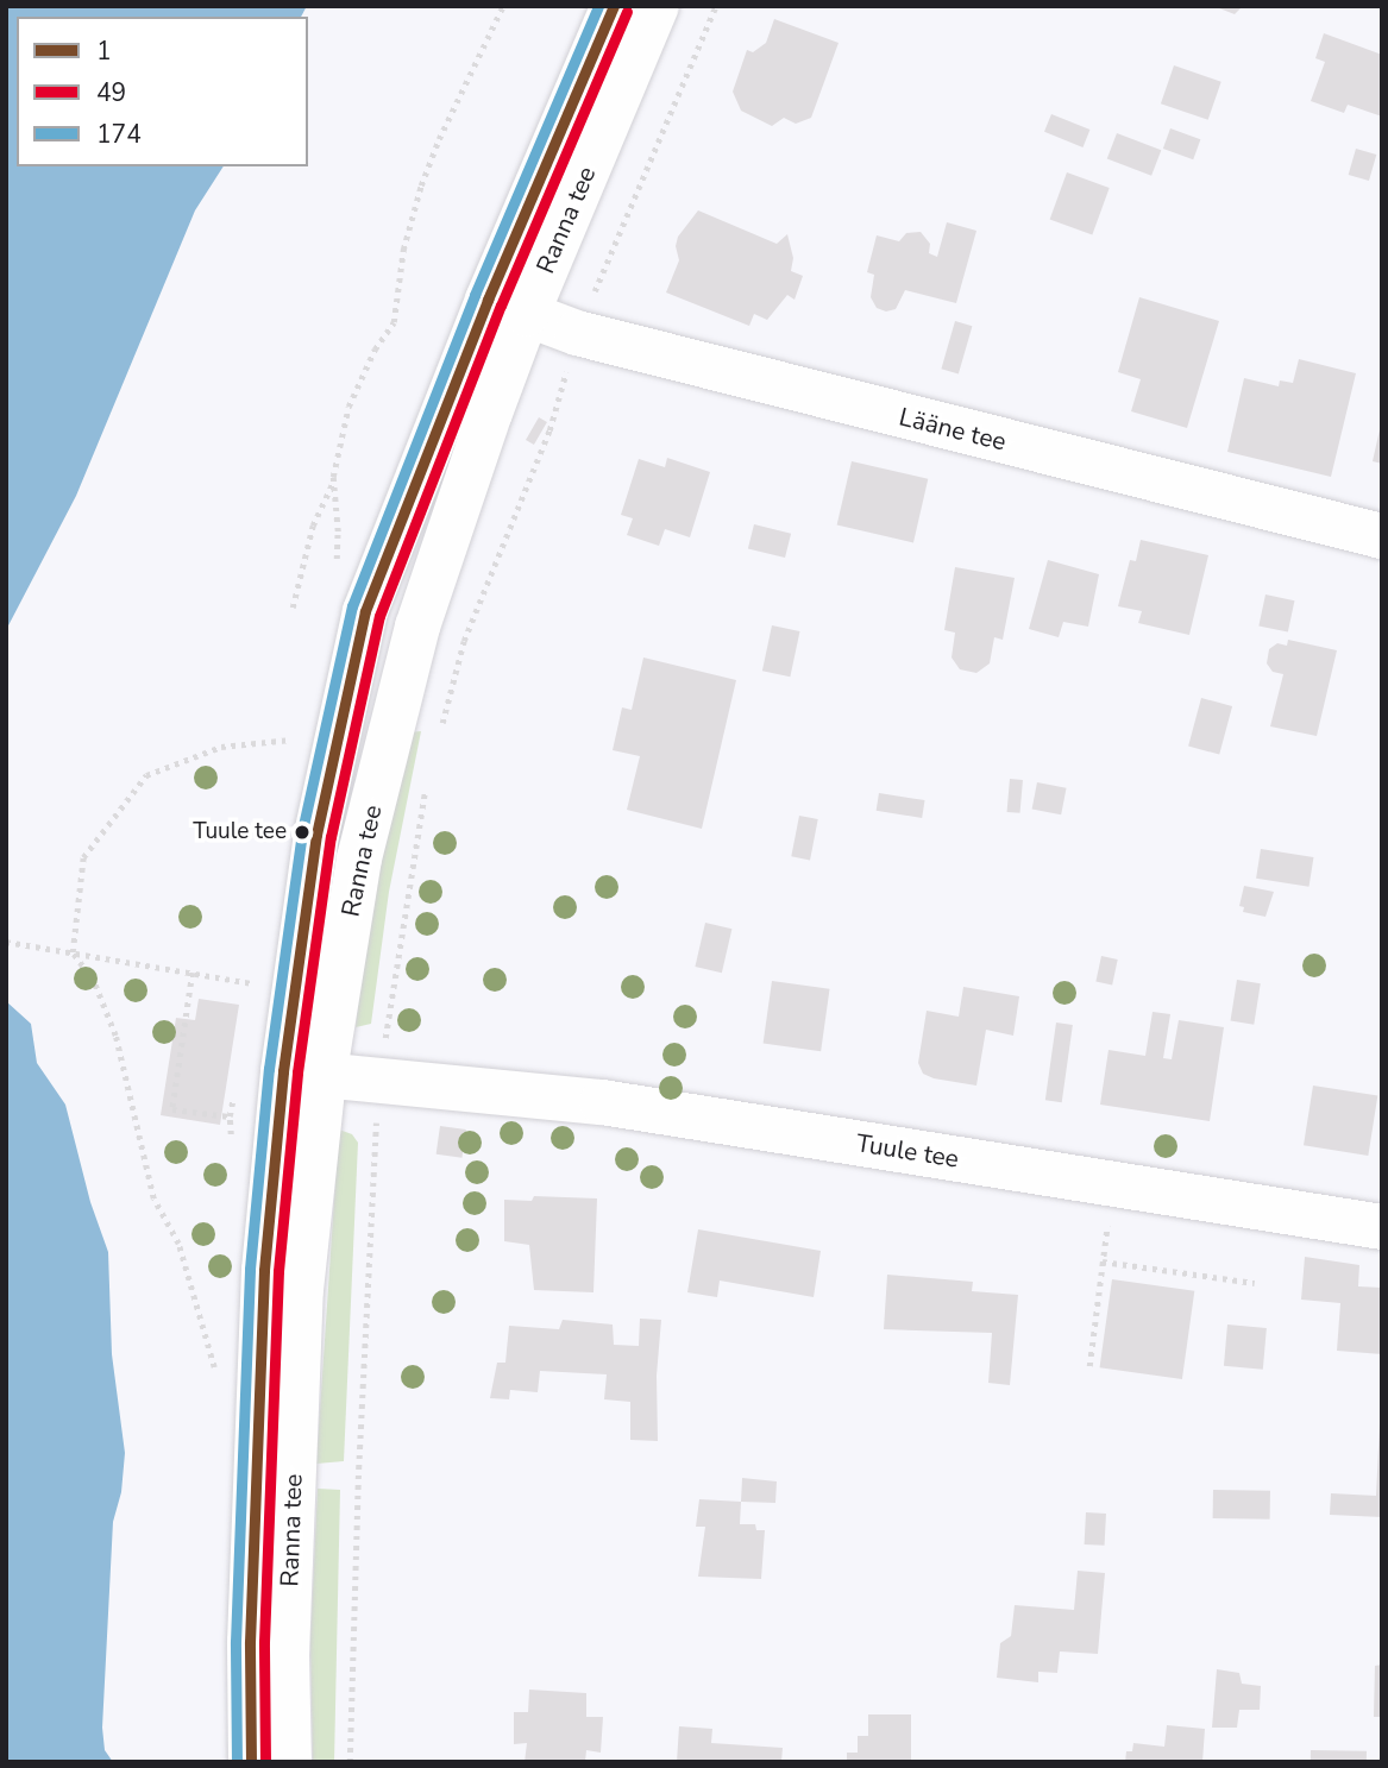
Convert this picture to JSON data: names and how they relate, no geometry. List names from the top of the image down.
{
  "streets": {
    "main road": ["Ranna tee", "Lääne tee", "Tuule tee"]
  },
  "crossings": [
    ["Ranna tee", "Lääne tee"],
    ["Ranna tee", "Tuule tee"]
  ],
  "places": ["Tuule tee"],
  "lines": ["transit line 1", "transit line 174", "transit line 49"],
  "legend": ["1", "49", "174"]
}
